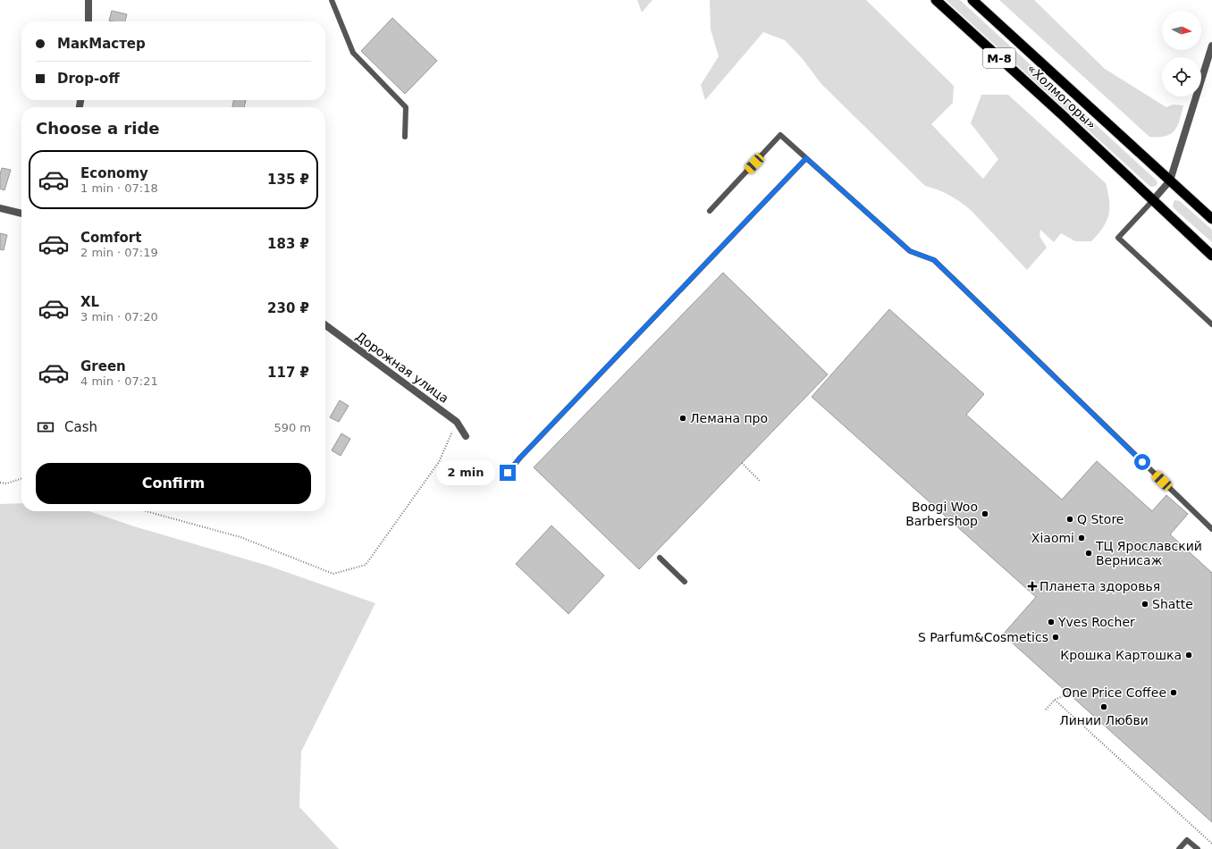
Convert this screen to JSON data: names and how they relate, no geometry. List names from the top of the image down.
{
  "streets": {
    "highway": ["М-8", "«Холмогоры»"],
    "street": ["Дорожная улица"]
  },
  "crossings": [
    ["М-8", "«Холмогоры»"]
  ],
  "places": {
    "other": [
      "Лемана про",
      "Boogi Woo Barbershop",
      "Q Store",
      "Xiaomi",
      "ТЦ Ярославский Вернисаж",
      "Shatte",
      "Yves Rocher",
      "S Parfum&Cosmetics",
      "Крошка Картошка",
      "One Price Coffee",
      "Линии Любви"
    ],
    "health": ["Планета здоровья"]
  },
  "north": "right",
  "page": {
    "banner": ["МакМастер", "Drop-off"],
    "heading": "Choose a ride",
    "list": [
      {
        "name": "Economy",
        "note": "1 min · 07:18",
        "value": "135 ₽"
      },
      {
        "name": "Comfort",
        "note": "2 min · 07:19",
        "value": "183 ₽"
      },
      {
        "name": "XL",
        "note": "3 min · 07:20",
        "value": "230 ₽"
      },
      {
        "name": "Green",
        "note": "4 min · 07:21",
        "value": "117 ₽"
      }
    ],
    "pay": ["Cash", "590 m"],
    "buttons": "Confirm",
    "bubble": "2 min"
  }
}
